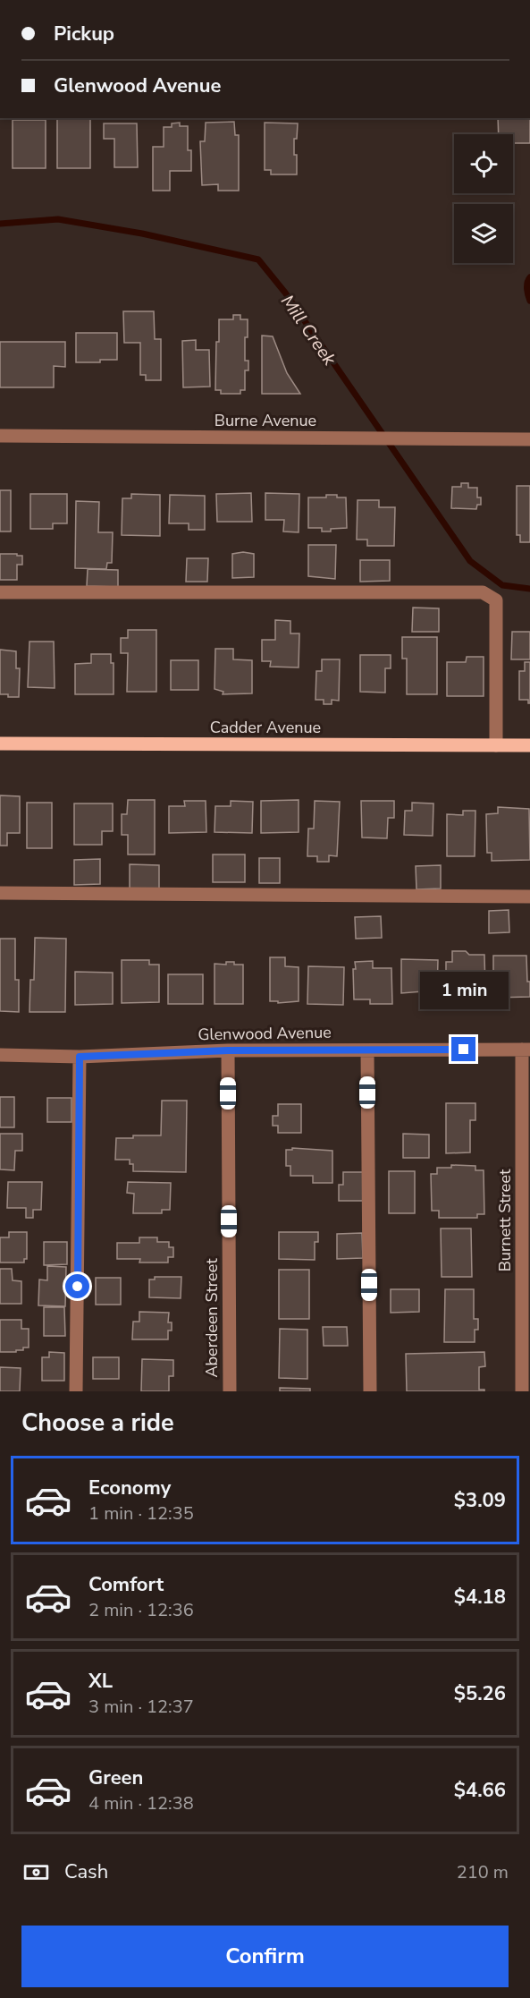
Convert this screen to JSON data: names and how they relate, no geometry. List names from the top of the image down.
{
  "streets": {
    "main road": ["Cadder Avenue"],
    "street": [
      "Burne Avenue",
      "Glenwood Avenue",
      "Burnett Street",
      "Aberdeen Street"
    ]
  },
  "crossings": [
    ["Glenwood Avenue", "Burnett Street"],
    ["Glenwood Avenue", "Aberdeen Street"]
  ],
  "water": ["Mill Creek"],
  "page": {
    "banner": ["Pickup", "Glenwood Avenue"],
    "bubble": "1 min",
    "heading": "Choose a ride",
    "list": [
      {
        "name": "Economy",
        "note": "1 min · 12:35",
        "value": "$3.09"
      },
      {
        "name": "Comfort",
        "note": "2 min · 12:36",
        "value": "$4.18"
      },
      {
        "name": "XL",
        "note": "3 min · 12:37",
        "value": "$5.26"
      },
      {
        "name": "Green",
        "note": "4 min · 12:38",
        "value": "$4.66"
      }
    ],
    "pay": ["Cash", "210 m"],
    "buttons": "Confirm"
  }
}
